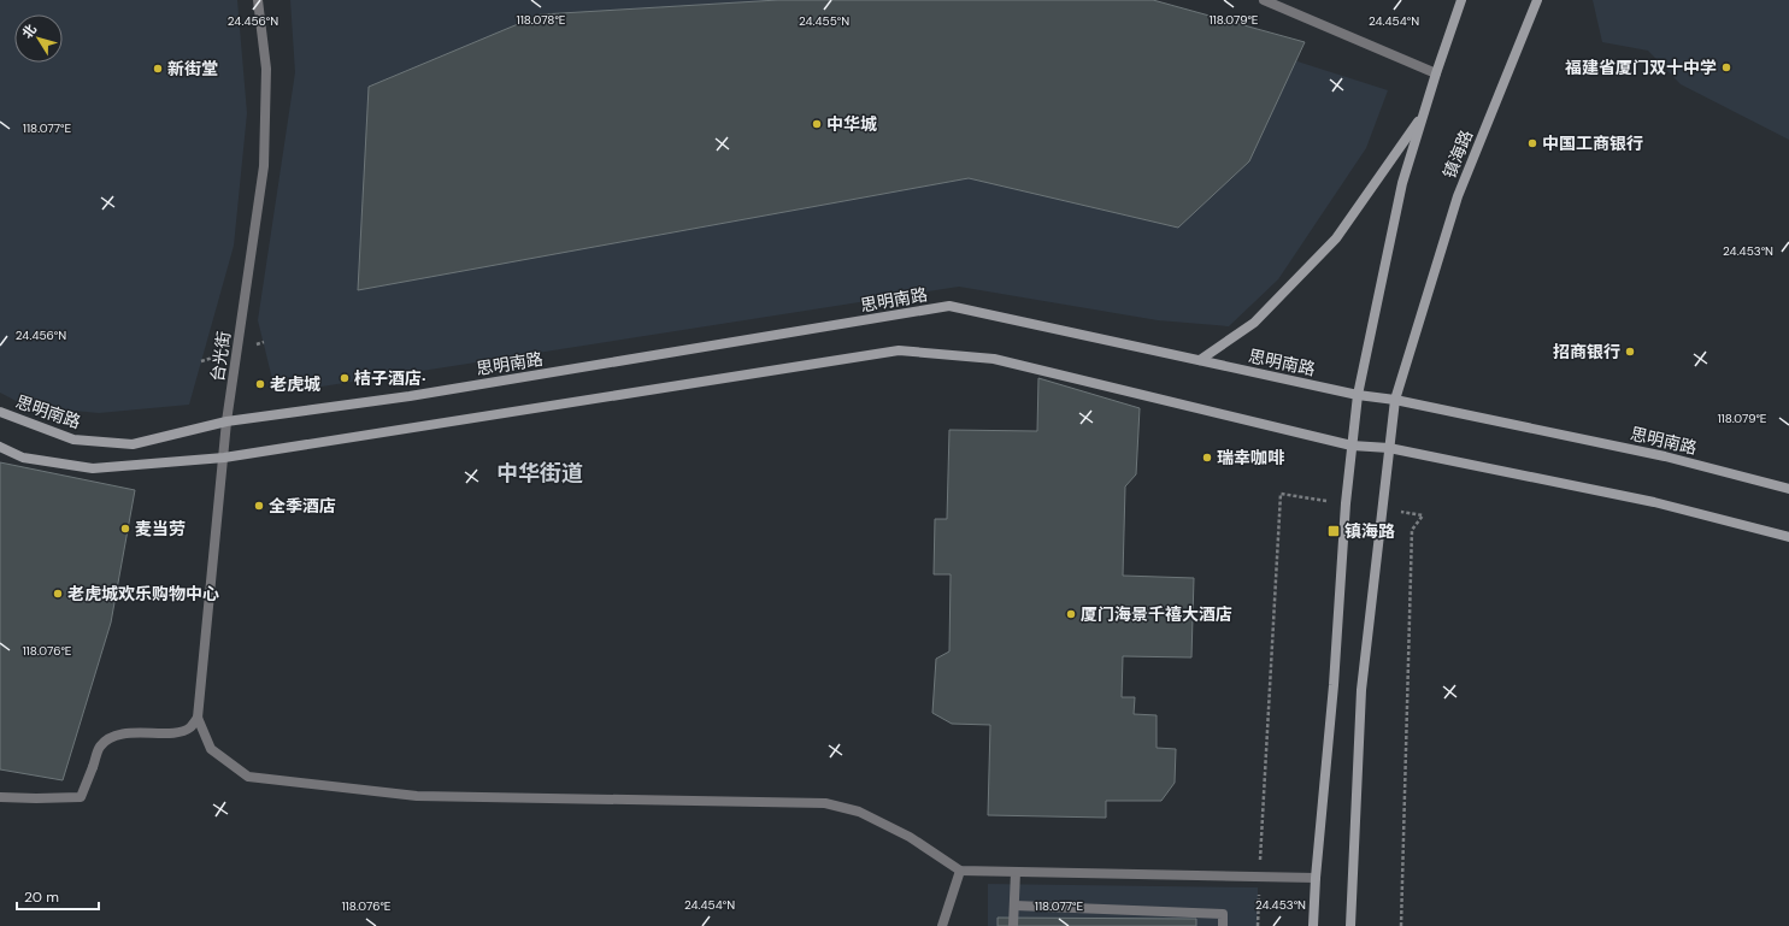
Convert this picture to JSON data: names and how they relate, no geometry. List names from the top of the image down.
{
  "streets": {
    "main road": ["镇海路", "思明南路"],
    "street": ["台光街"]
  },
  "crossings": [
    ["镇海路", "思明南路"],
    ["思明南路", "台光街"]
  ],
  "districts": ["中华街道"],
  "places": {
    "other": [
      "福建省厦门双十中学",
      "新街堂",
      "中华城",
      "中国工商银行",
      "招商银行",
      "桔子酒店·",
      "老虎城",
      "瑞幸咖啡",
      "全季酒店",
      "麦当劳",
      "老虎城欢乐购物中心",
      "厦门海景千禧大酒店"
    ],
    "transit": ["镇海路"]
  },
  "scale_bar": "20 m",
  "north": "top left",
  "coordinates": [
    "118.078°E",
    "118.079°E",
    "24.456°N",
    "24.455°N",
    "24.454°N",
    "118.077°E",
    "24.453°N",
    "118.076°E"
  ]
}
